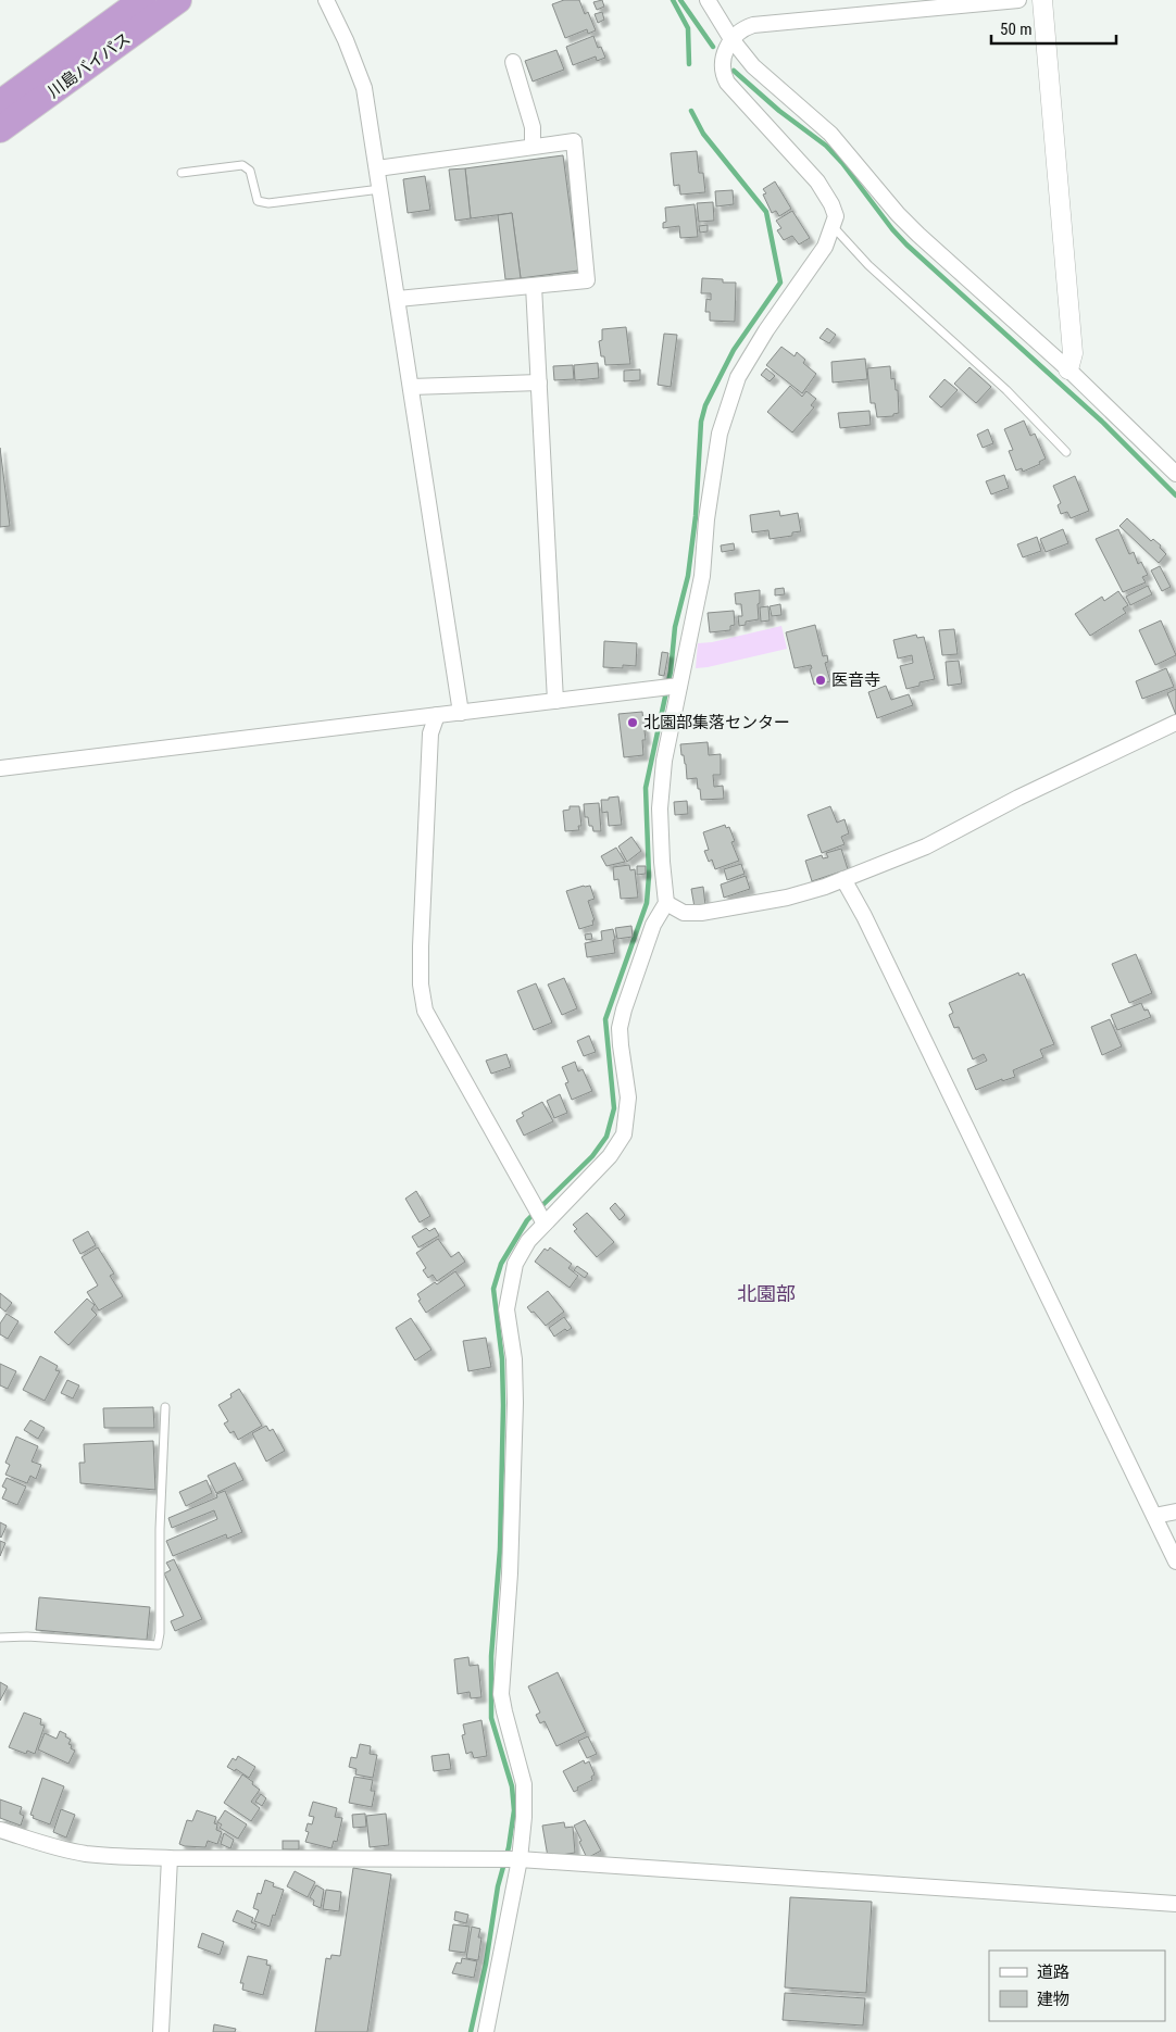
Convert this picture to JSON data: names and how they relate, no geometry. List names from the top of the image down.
{
  "streets": {
    "highway": ["川島バイパス"]
  },
  "districts": ["北園部"],
  "places": ["医音寺", "北園部集落センター"],
  "legend": ["道路", "建物"],
  "scale_bar": "50 m"
}
